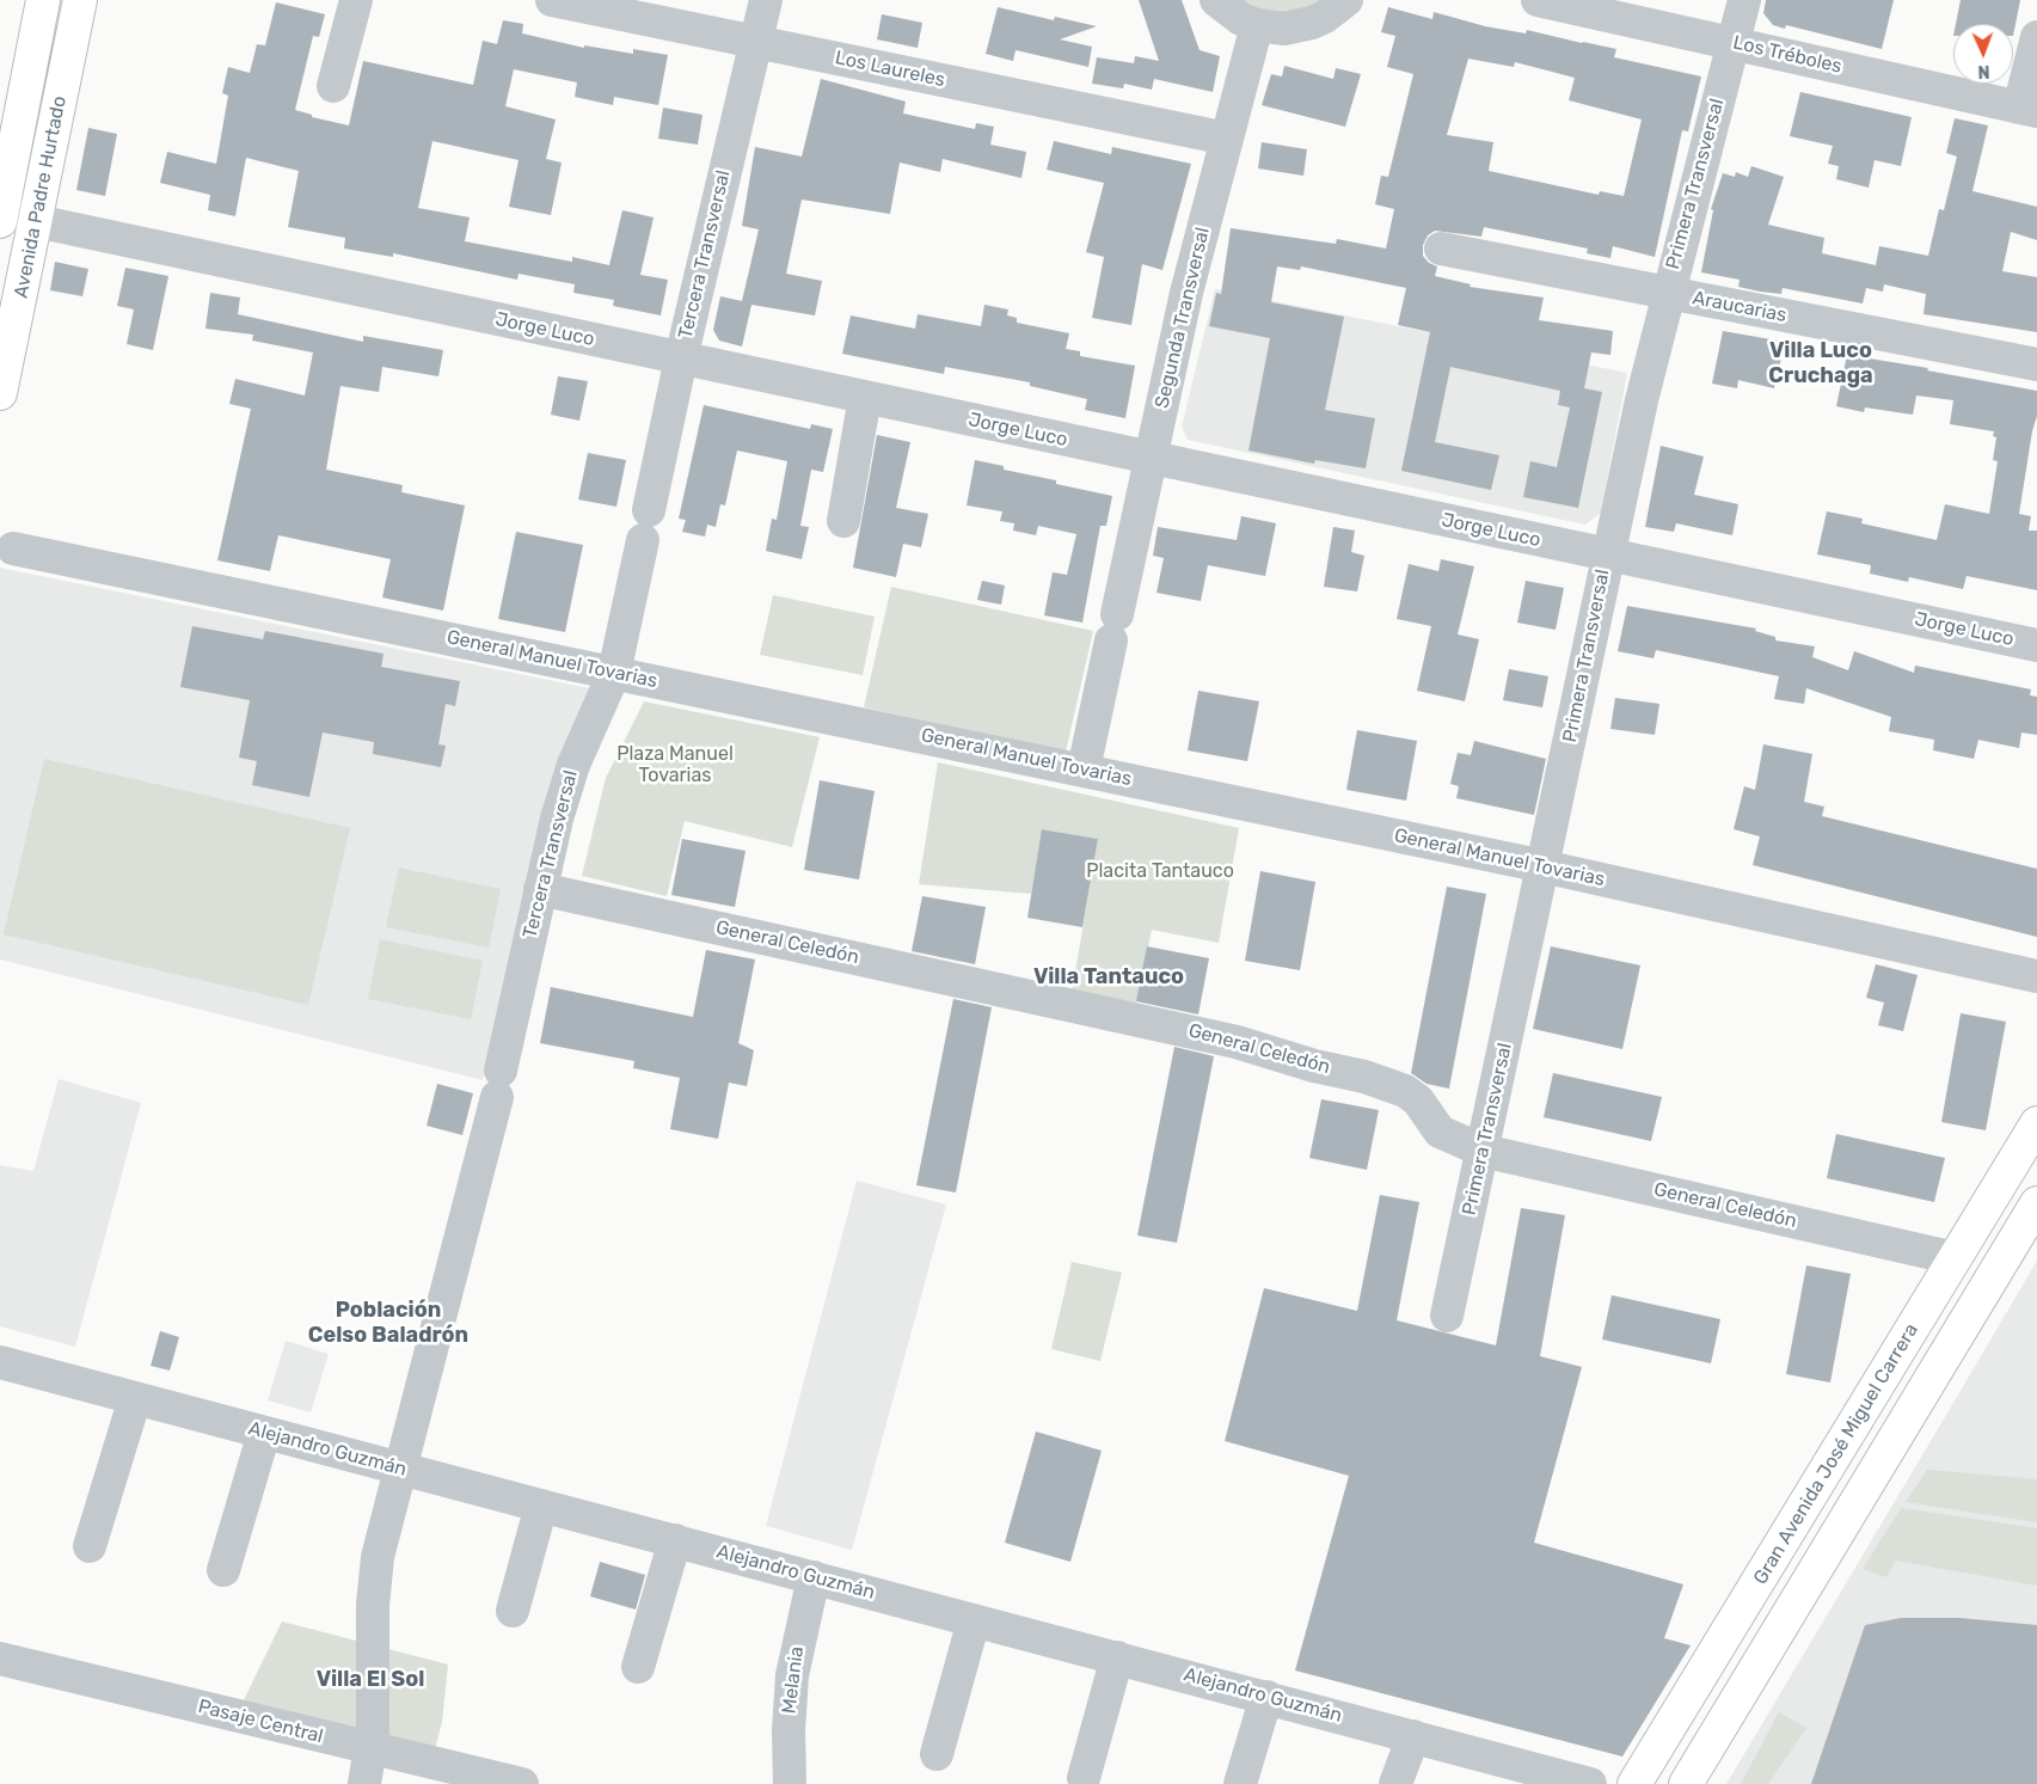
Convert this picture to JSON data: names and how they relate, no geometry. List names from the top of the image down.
{
  "streets": {
    "main road": ["Avenida Padre Hurtado", "Gran Avenida José Miguel Carrera"],
    "street": [
      "Los Tréboles",
      "Los Laureles",
      "Primera Transversal",
      "Tercera Transversal",
      "Araucarias",
      "Segunda Transversal",
      "Jorge Luco",
      "General Manuel Tovarias",
      "General Celedón",
      "Alejandro Guzmán",
      "Melania",
      "Pasaje Central"
    ]
  },
  "crossings": [
    ["Los Tréboles", "Primera Transversal"],
    ["Los Laureles", "Tercera Transversal"],
    ["Los Laureles", "Segunda Transversal"],
    ["Primera Transversal", "Araucarias"],
    ["Primera Transversal", "Jorge Luco"],
    ["Primera Transversal", "General Manuel Tovarias"],
    ["Primera Transversal", "General Celedón"],
    ["Avenida Padre Hurtado", "Jorge Luco"],
    ["Tercera Transversal", "Jorge Luco"],
    ["Tercera Transversal", "General Manuel Tovarias"],
    ["Tercera Transversal", "General Celedón"],
    ["Tercera Transversal", "Alejandro Guzmán"],
    ["Tercera Transversal", "Pasaje Central"],
    ["Segunda Transversal", "Jorge Luco"],
    ["Segunda Transversal", "General Manuel Tovarias"],
    ["General Celedón", "Gran Avenida José Miguel Carrera"],
    ["Alejandro Guzmán", "Melania"]
  ],
  "districts": [
    "Villa Luco Cruchaga",
    "Villa Tantauco",
    "Población Celso Baladrón",
    "Villa El Sol"
  ],
  "parks": ["Plaza Manuel Tovarias", "Placita Tantauco"],
  "north": "bottom"
}
